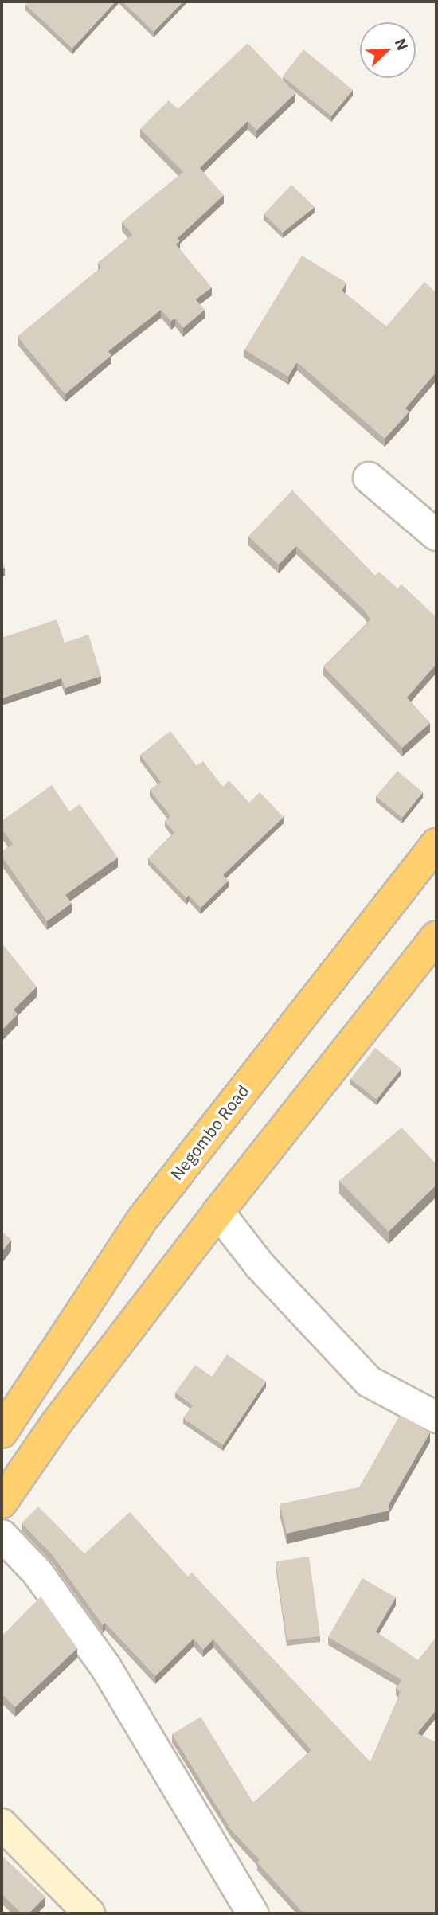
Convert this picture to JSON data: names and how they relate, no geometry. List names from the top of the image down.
{
  "streets": {
    "highway": ["Negombo Road"]
  },
  "north": "top right"
}
